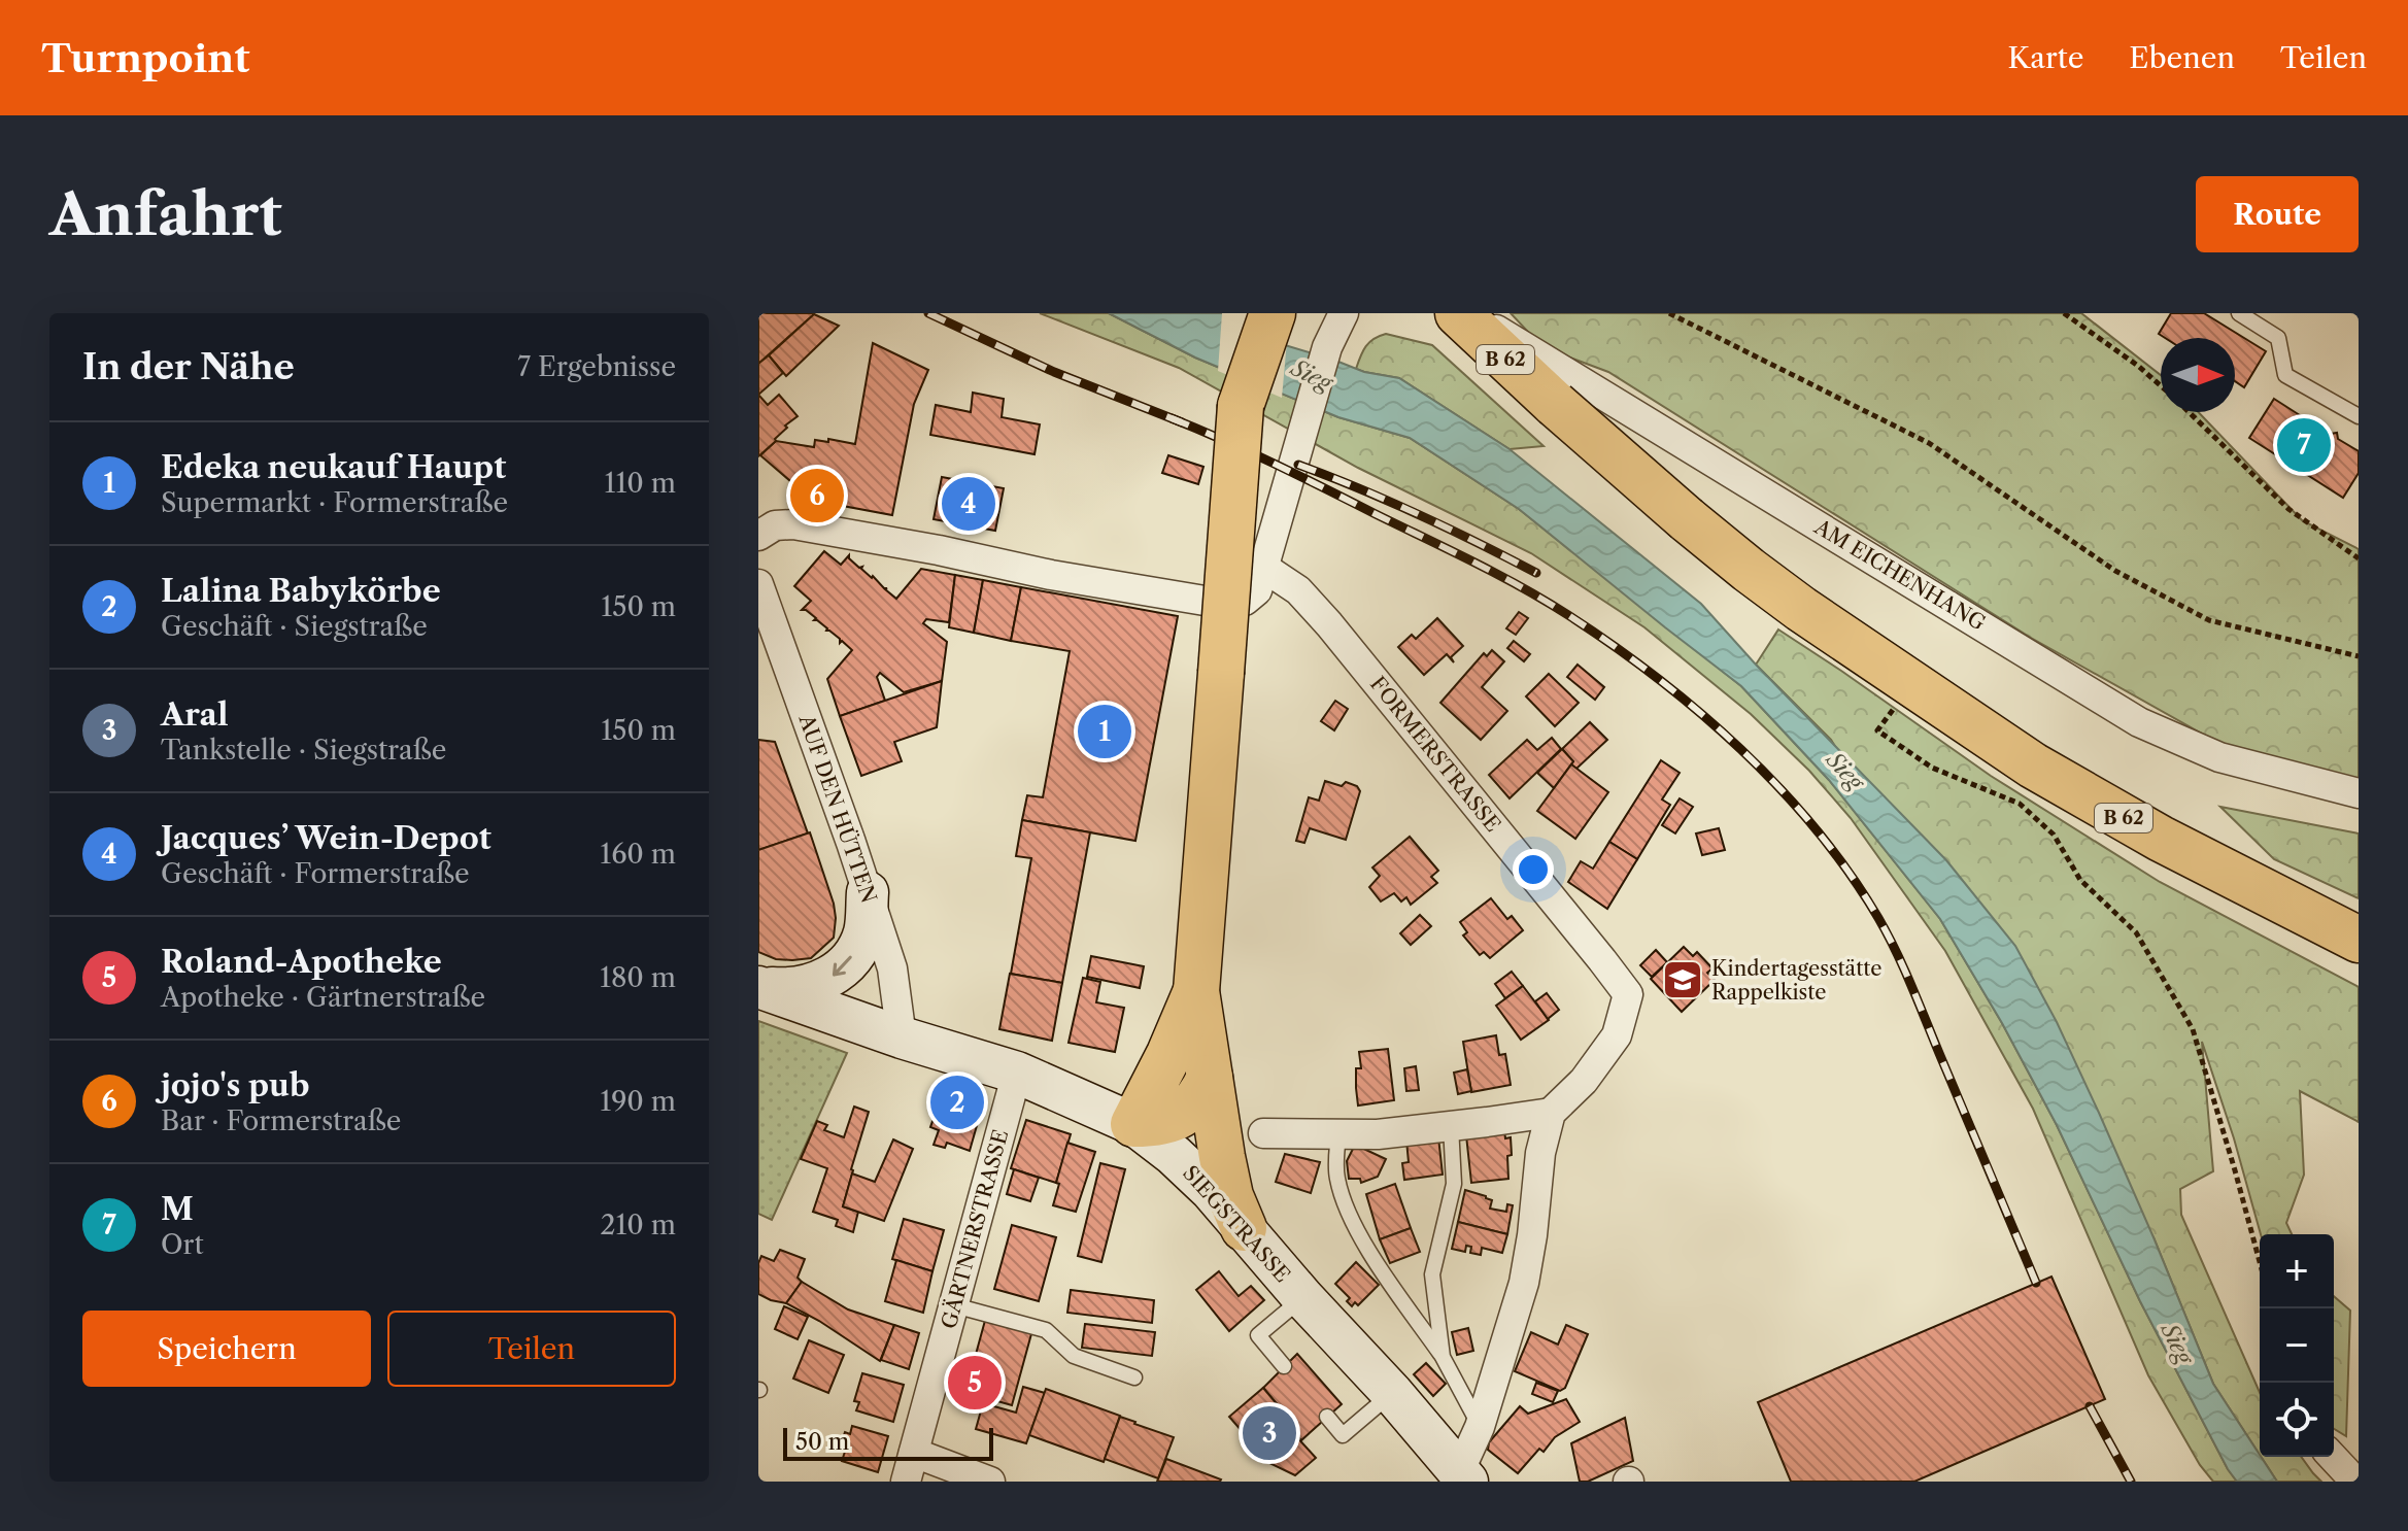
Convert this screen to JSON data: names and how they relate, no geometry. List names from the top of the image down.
{
  "streets": {
    "main road": ["B 62"],
    "street": [
      "AM EICHENHANG",
      "FORMERSTRASSE",
      "AUF DEN HÜTTEN",
      "SIEGSTRASSE",
      "GÄRTNERSTRASSE"
    ]
  },
  "crossings": [
    ["B 62", "AM EICHENHANG"],
    ["AUF DEN HÜTTEN", "SIEGSTRASSE"],
    ["SIEGSTRASSE", "GÄRTNERSTRASSE"]
  ],
  "water": ["Sieg"],
  "places": {
    "school or university": ["Kindertagesstätte Rappelkiste"]
  },
  "scale_bar": "50 m",
  "north": "right",
  "page": {
    "header": "Turnpoint",
    "nav": ["Karte", "Ebenen", "Teilen"],
    "buttons": [
      "Route",
      ["Speichern", "Teilen"]
    ],
    "title": "Anfahrt",
    "heading": ["In der Nähe", "7 Ergebnisse"],
    "pins": [
      "7",
      "6",
      "4",
      "1",
      "2",
      "5",
      "3"
    ],
    "list": [
      {
        "mark": "1",
        "name": "Edeka neukauf Haupt",
        "note": "Supermarkt · Formerstraße",
        "value": "110 m"
      },
      {
        "mark": "2",
        "name": "Lalina Babykörbe",
        "note": "Geschäft · Siegstraße",
        "value": "150 m"
      },
      {
        "mark": "3",
        "name": "Aral",
        "note": "Tankstelle · Siegstraße",
        "value": "150 m"
      },
      {
        "mark": "4",
        "name": "Jacques’ Wein-Depot",
        "note": "Geschäft · Formerstraße",
        "value": "160 m"
      },
      {
        "mark": "5",
        "name": "Roland-Apotheke",
        "note": "Apotheke · Gärtnerstraße",
        "value": "180 m"
      },
      {
        "mark": "6",
        "name": "jojo's pub",
        "note": "Bar · Formerstraße",
        "value": "190 m"
      },
      {
        "mark": "7",
        "name": "M",
        "note": "Ort",
        "value": "210 m"
      }
    ],
    "map_buttons": ["+", "−"],
    "scale": "50 m"
  }
}
